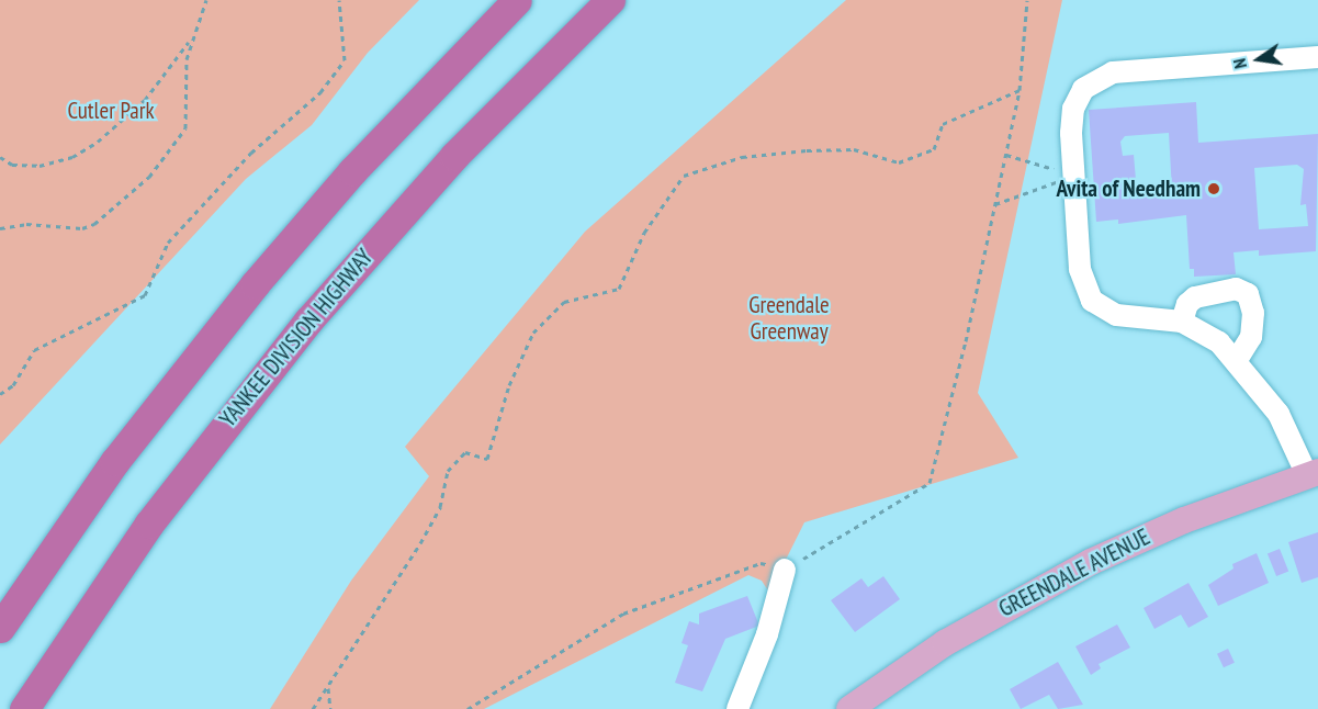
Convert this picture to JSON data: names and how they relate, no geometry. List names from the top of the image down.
{
  "streets": {
    "highway": ["YANKEE DIVISION HIGHWAY"],
    "main road": ["GREENDALE AVENUE"]
  },
  "parks": ["Cutler Park", "Greendale Greenway"],
  "places": ["Avita of Needham"],
  "north": "left"
}
